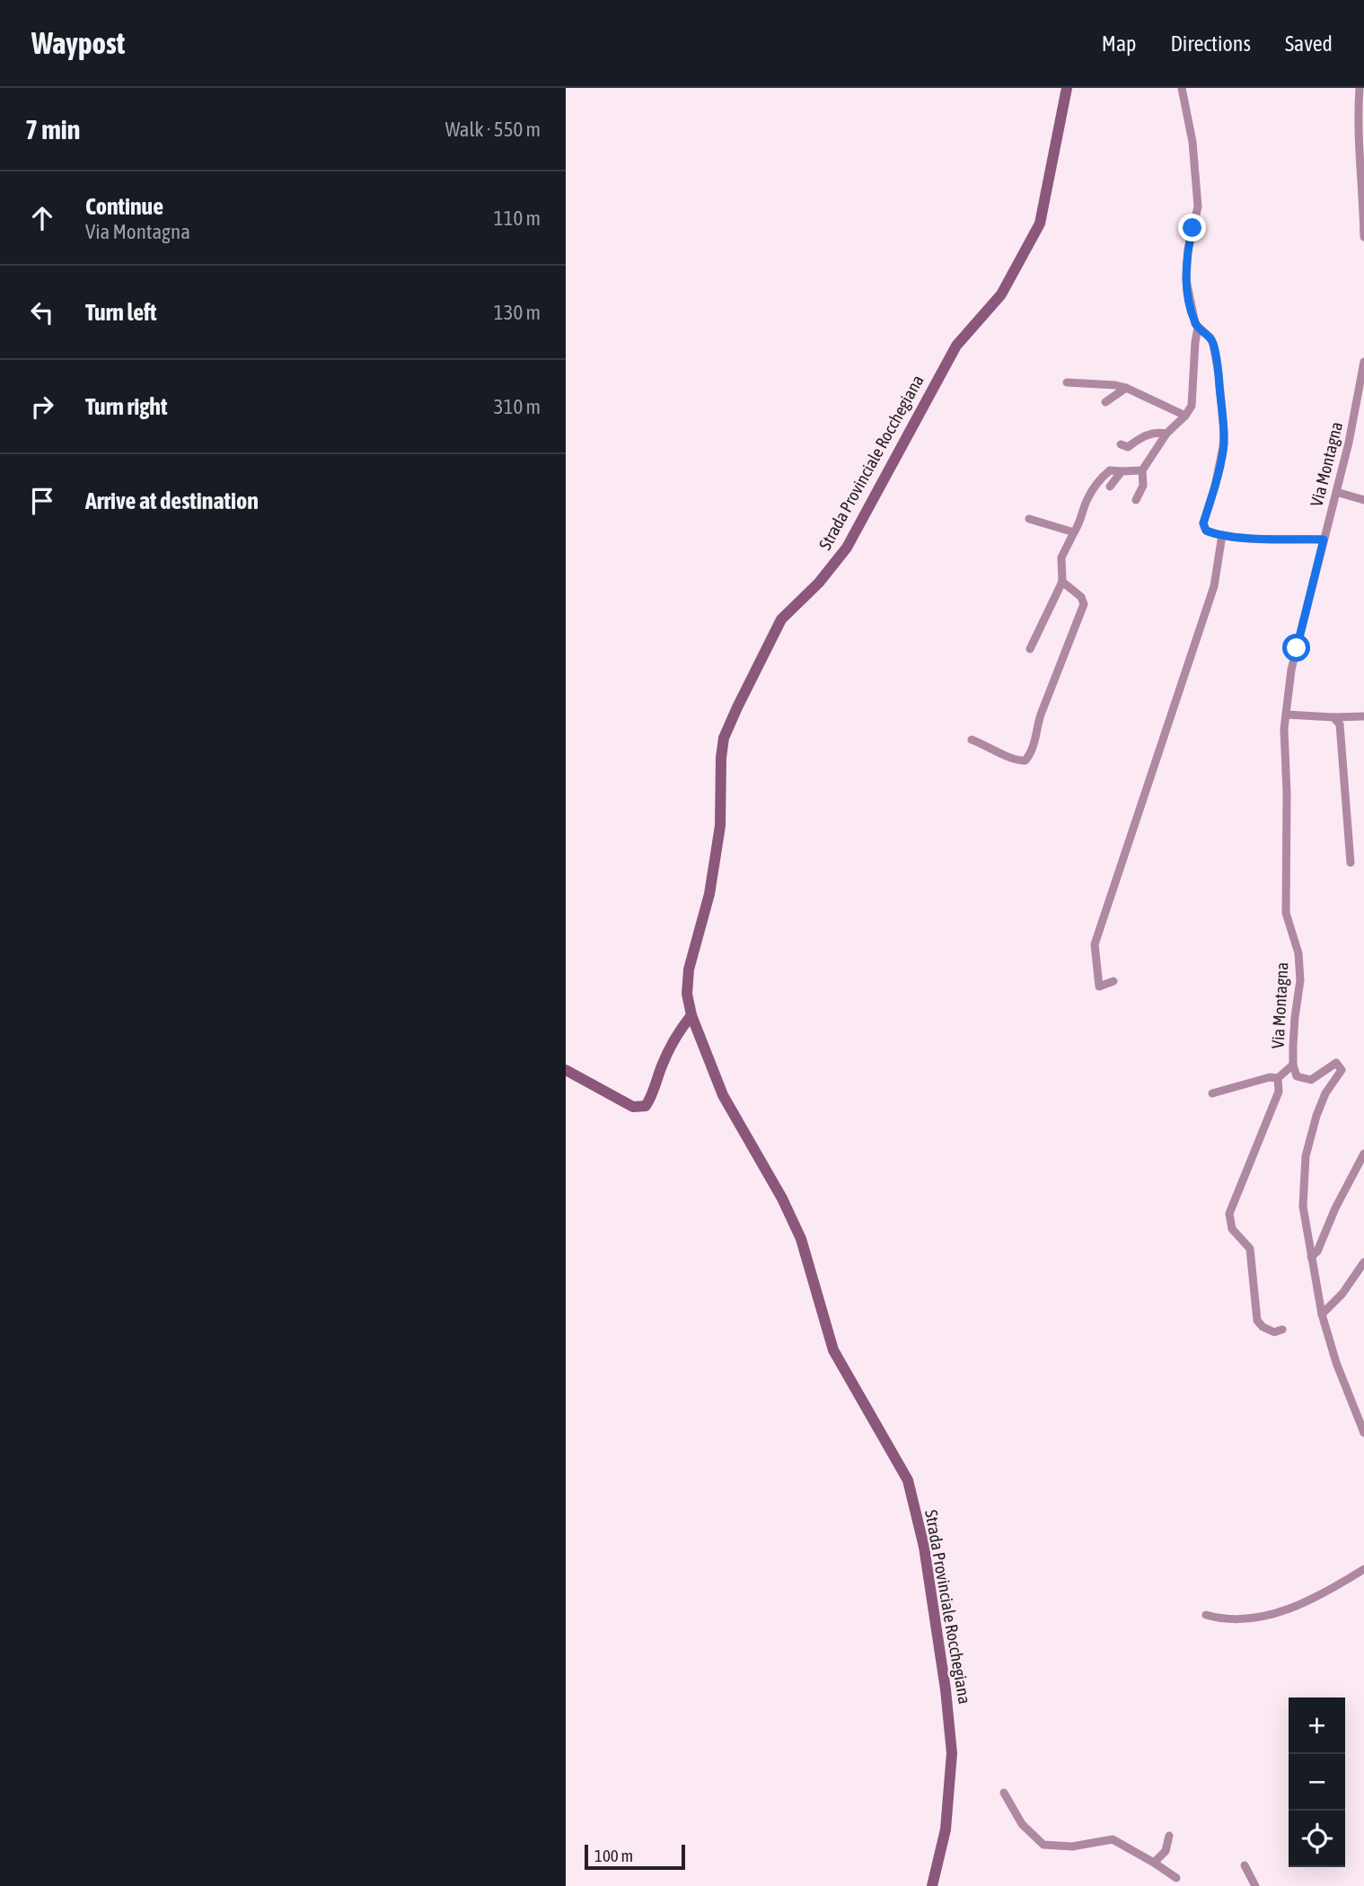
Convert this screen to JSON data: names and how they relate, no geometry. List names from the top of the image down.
{
  "streets": {
    "main road": ["Strada Provinciale Rocchegiana"],
    "street": ["Via Montagna"]
  },
  "scale_bar": "100 m",
  "page": {
    "header": "Waypost",
    "nav": ["Map", "Directions", "Saved"],
    "heading": ["7 min", "Walk · 550 m"],
    "list": [
      ["Continue", "Via Montagna", "110 m"],
      ["Turn left", "130 m"],
      ["Turn right", "310 m"],
      "Arrive at destination"
    ],
    "map_buttons": ["+", "−"],
    "scale": "100 m"
  }
}
